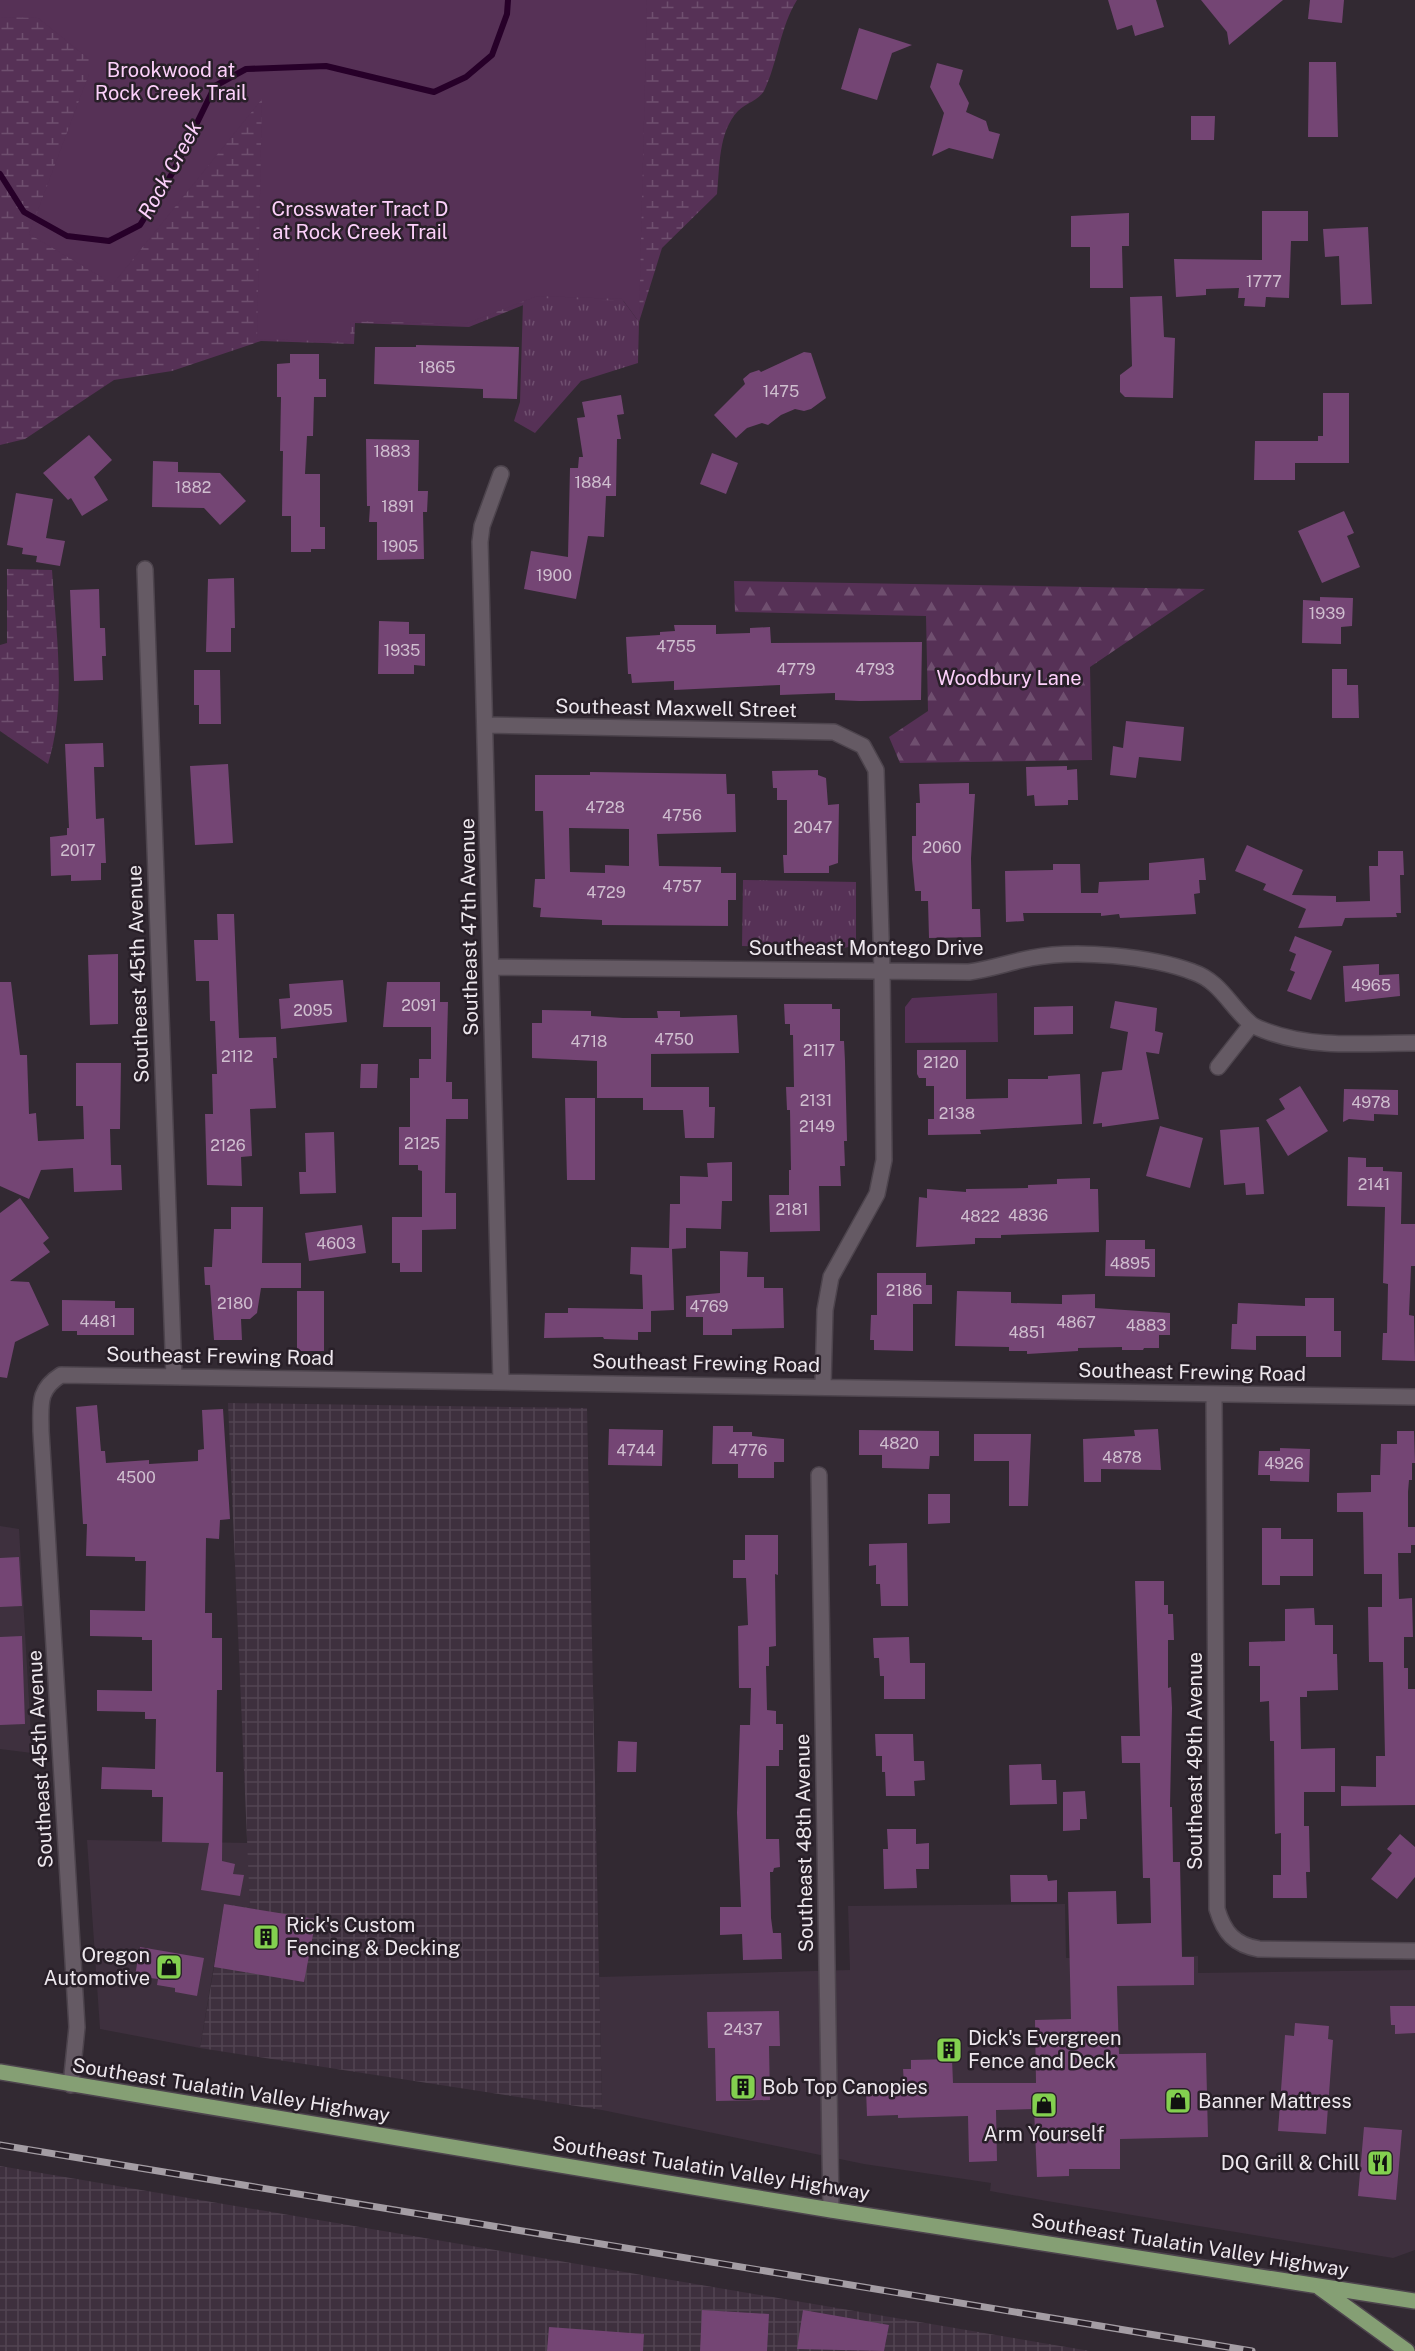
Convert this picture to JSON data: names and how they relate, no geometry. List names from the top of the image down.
{
  "streets": {
    "main road": ["Southeast Tualatin Valley Highway"],
    "street": [
      "Southeast Maxwell Street",
      "Southeast 47th Avenue",
      "Southeast Montego Drive",
      "Southeast 45th Avenue",
      "Southeast Frewing Road",
      "Southeast 49th Avenue",
      "Southeast 48th Avenue"
    ]
  },
  "crossings": [
    ["Southeast Maxwell Street", "Southeast 47th Avenue"],
    ["Southeast Maxwell Street", "Southeast Montego Drive"],
    ["Southeast 47th Avenue", "Southeast Montego Drive"],
    ["Southeast 47th Avenue", "Southeast Frewing Road"],
    ["Southeast 45th Avenue", "Southeast Frewing Road"],
    ["Southeast 45th Avenue", "Southeast Tualatin Valley Highway"],
    ["Southeast Frewing Road", "Southeast 49th Avenue"],
    ["Southeast 48th Avenue", "Southeast Tualatin Valley Highway"]
  ],
  "water": ["Rock Creek"],
  "parks": ["Brookwood at Rock Creek Trail", "Crosswater Tract D at Rock Creek Trail", "Woodbury Lane"],
  "places": {
    "building": ["Rick's Custom Fencing & Decking", "Dick's Evergreen Fence and Deck", "Bob Top Canopies"],
    "shop": ["Oregon Automotive", "Banner Mattress", "Arm Yourself"],
    "restaurant": ["DQ Grill & Chill"]
  },
  "house_numbers": [
    "1777",
    "1865",
    "1475",
    "1883",
    "1884",
    "1882",
    "1891",
    "1905",
    "1900",
    "1939",
    "4755",
    "1935",
    "4779",
    "4793",
    "4728",
    "4756",
    "2047",
    "2060",
    "2017",
    "4757",
    "4729",
    "4965",
    "2091",
    "2095",
    "4750",
    "4718",
    "2117",
    "2112",
    "2120",
    "2131",
    "4978",
    "2138",
    "2149",
    "2125",
    "2126",
    "2141",
    "2181",
    "4836",
    "4822",
    "4603",
    "4895",
    "2186",
    "2180",
    "4769",
    "4481",
    "4867",
    "4883",
    "4851",
    "4820",
    "4744",
    "4776",
    "4878",
    "4926",
    "4500",
    "2437"
  ]
}
